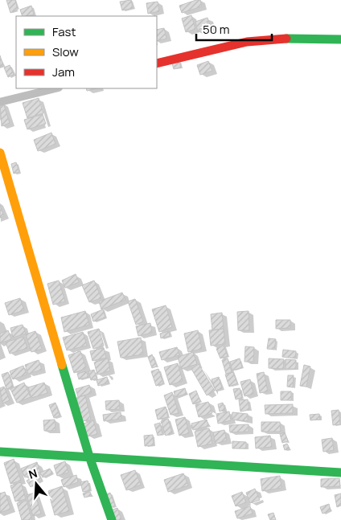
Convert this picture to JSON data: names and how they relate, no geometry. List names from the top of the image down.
{
  "legend": ["Fast", "Slow", "Jam"],
  "scale_bar": "50 m",
  "north": "top"
}
